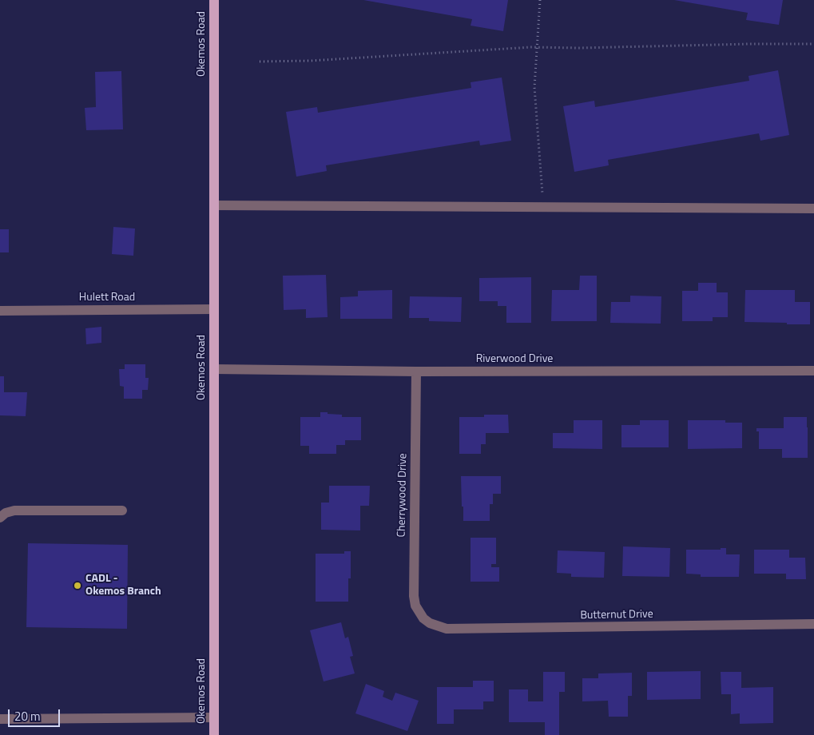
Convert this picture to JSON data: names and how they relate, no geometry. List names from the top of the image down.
{
  "streets": {
    "main road": ["Okemos Road"],
    "street": [
      "Hulett Road",
      "Riverwood Drive",
      "Cherrywood Drive",
      "Butternut Drive"
    ]
  },
  "crossings": [
    ["Okemos Road", "Hulett Road"],
    ["Okemos Road", "Riverwood Drive"],
    ["Riverwood Drive", "Cherrywood Drive"],
    ["Cherrywood Drive", "Butternut Drive"]
  ],
  "places": ["CADL - Okemos Branch"],
  "scale_bar": "20 m"
}
